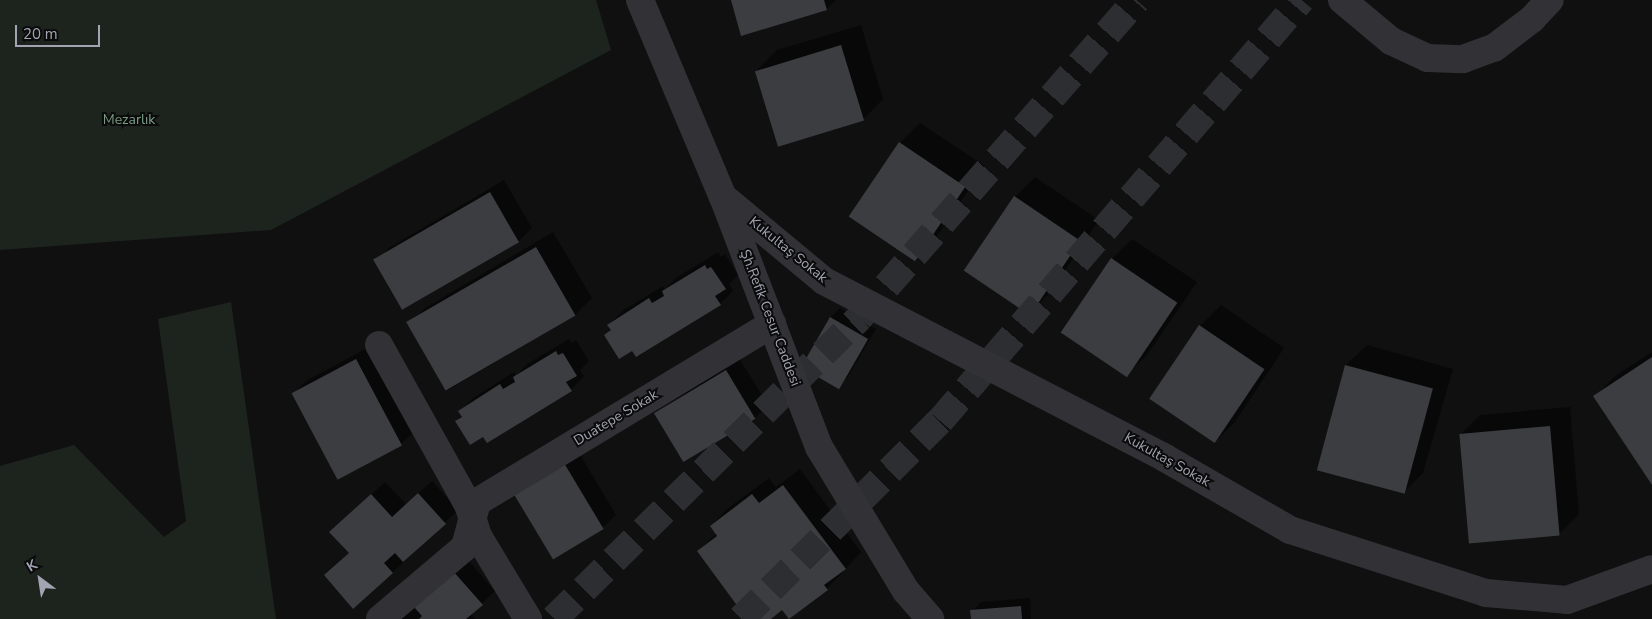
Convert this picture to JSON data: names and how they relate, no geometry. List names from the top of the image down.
{
  "streets": {
    "street": ["Kukultaş Sokak", "Şh.Refik Cesur Caddesi", "Duatepe Sokak"]
  },
  "crossings": [
    ["Kukultaş Sokak", "Şh.Refik Cesur Caddesi"],
    ["Şh.Refik Cesur Caddesi", "Duatepe Sokak"]
  ],
  "parks": ["Mezarlık"],
  "scale_bar": "20 m",
  "north": "top left"
}
